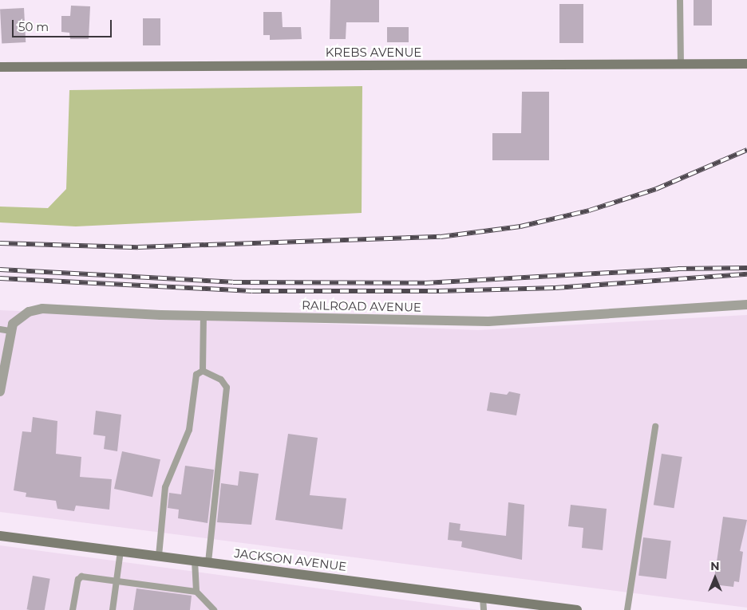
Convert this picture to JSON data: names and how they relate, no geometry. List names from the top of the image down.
{
  "streets": {
    "street": ["KREBS AVENUE", "RAILROAD AVENUE", "JACKSON AVENUE"]
  },
  "scale_bar": "50 m",
  "north": "top"
}
